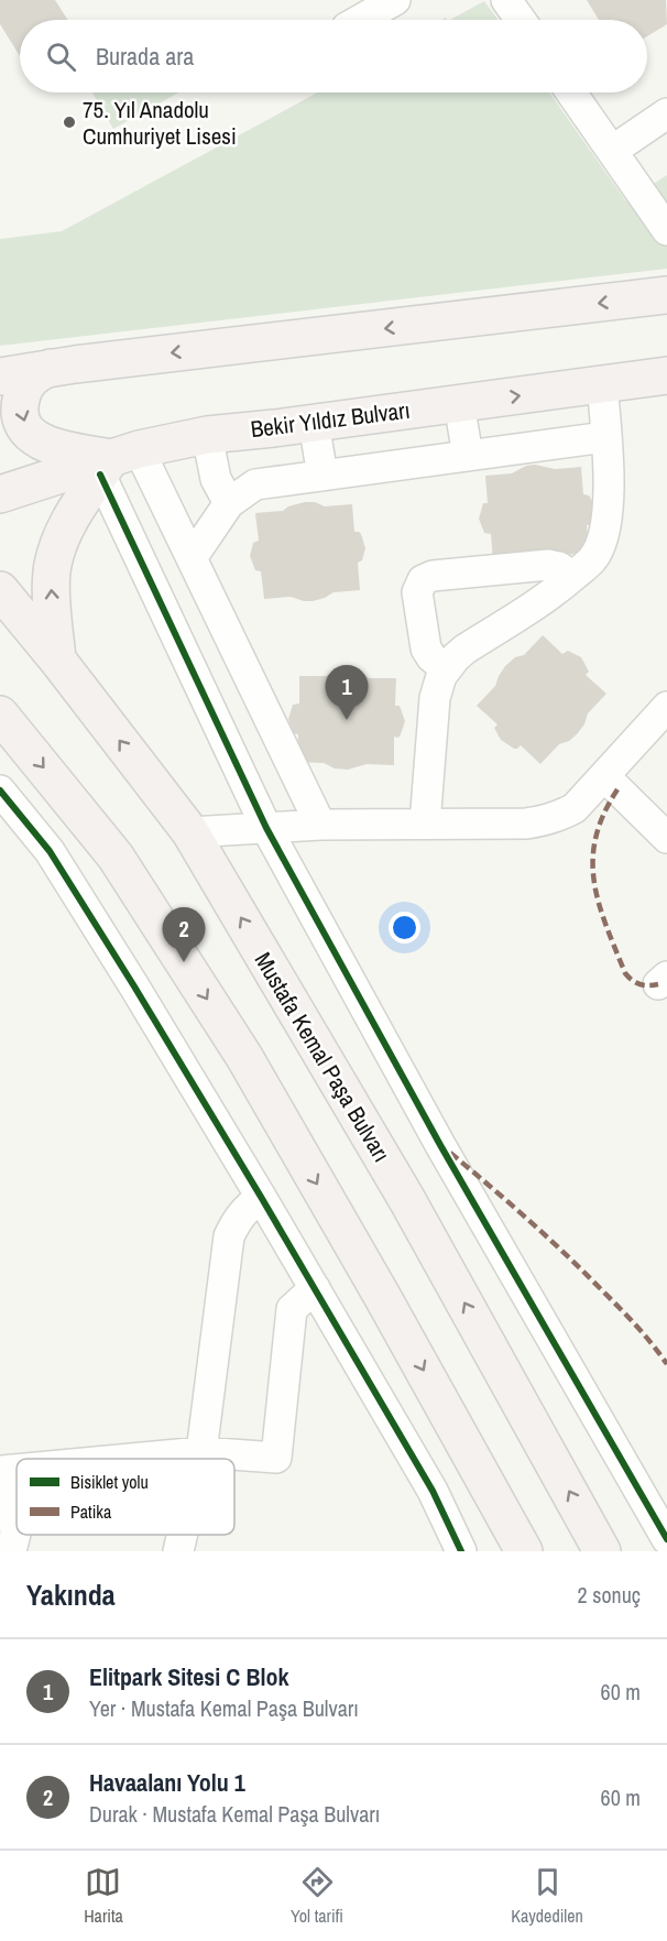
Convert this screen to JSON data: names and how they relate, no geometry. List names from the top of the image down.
{
  "streets": {
    "main road": ["Bekir Yıldız Bulvarı", "Mustafa Kemal Paşa Bulvarı"]
  },
  "places": ["75. Yıl Anadolu Cumhuriyet Lisesi"],
  "legend": ["Bisiklet yolu", "Patika"],
  "page": {
    "search": "Burada ara",
    "pins": ["1", "2"],
    "heading": ["Yakında", "2 sonuç"],
    "list": [
      {
        "mark": "1",
        "name": "Elitpark Sitesi C Blok",
        "note": "Yer · Mustafa Kemal Paşa Bulvarı",
        "value": "60 m"
      },
      {
        "mark": "2",
        "name": "Havaalanı Yolu 1",
        "note": "Durak · Mustafa Kemal Paşa Bulvarı",
        "value": "60 m"
      }
    ],
    "nav": ["Harita", "Yol tarifi", "Kaydedilen"]
  }
}
